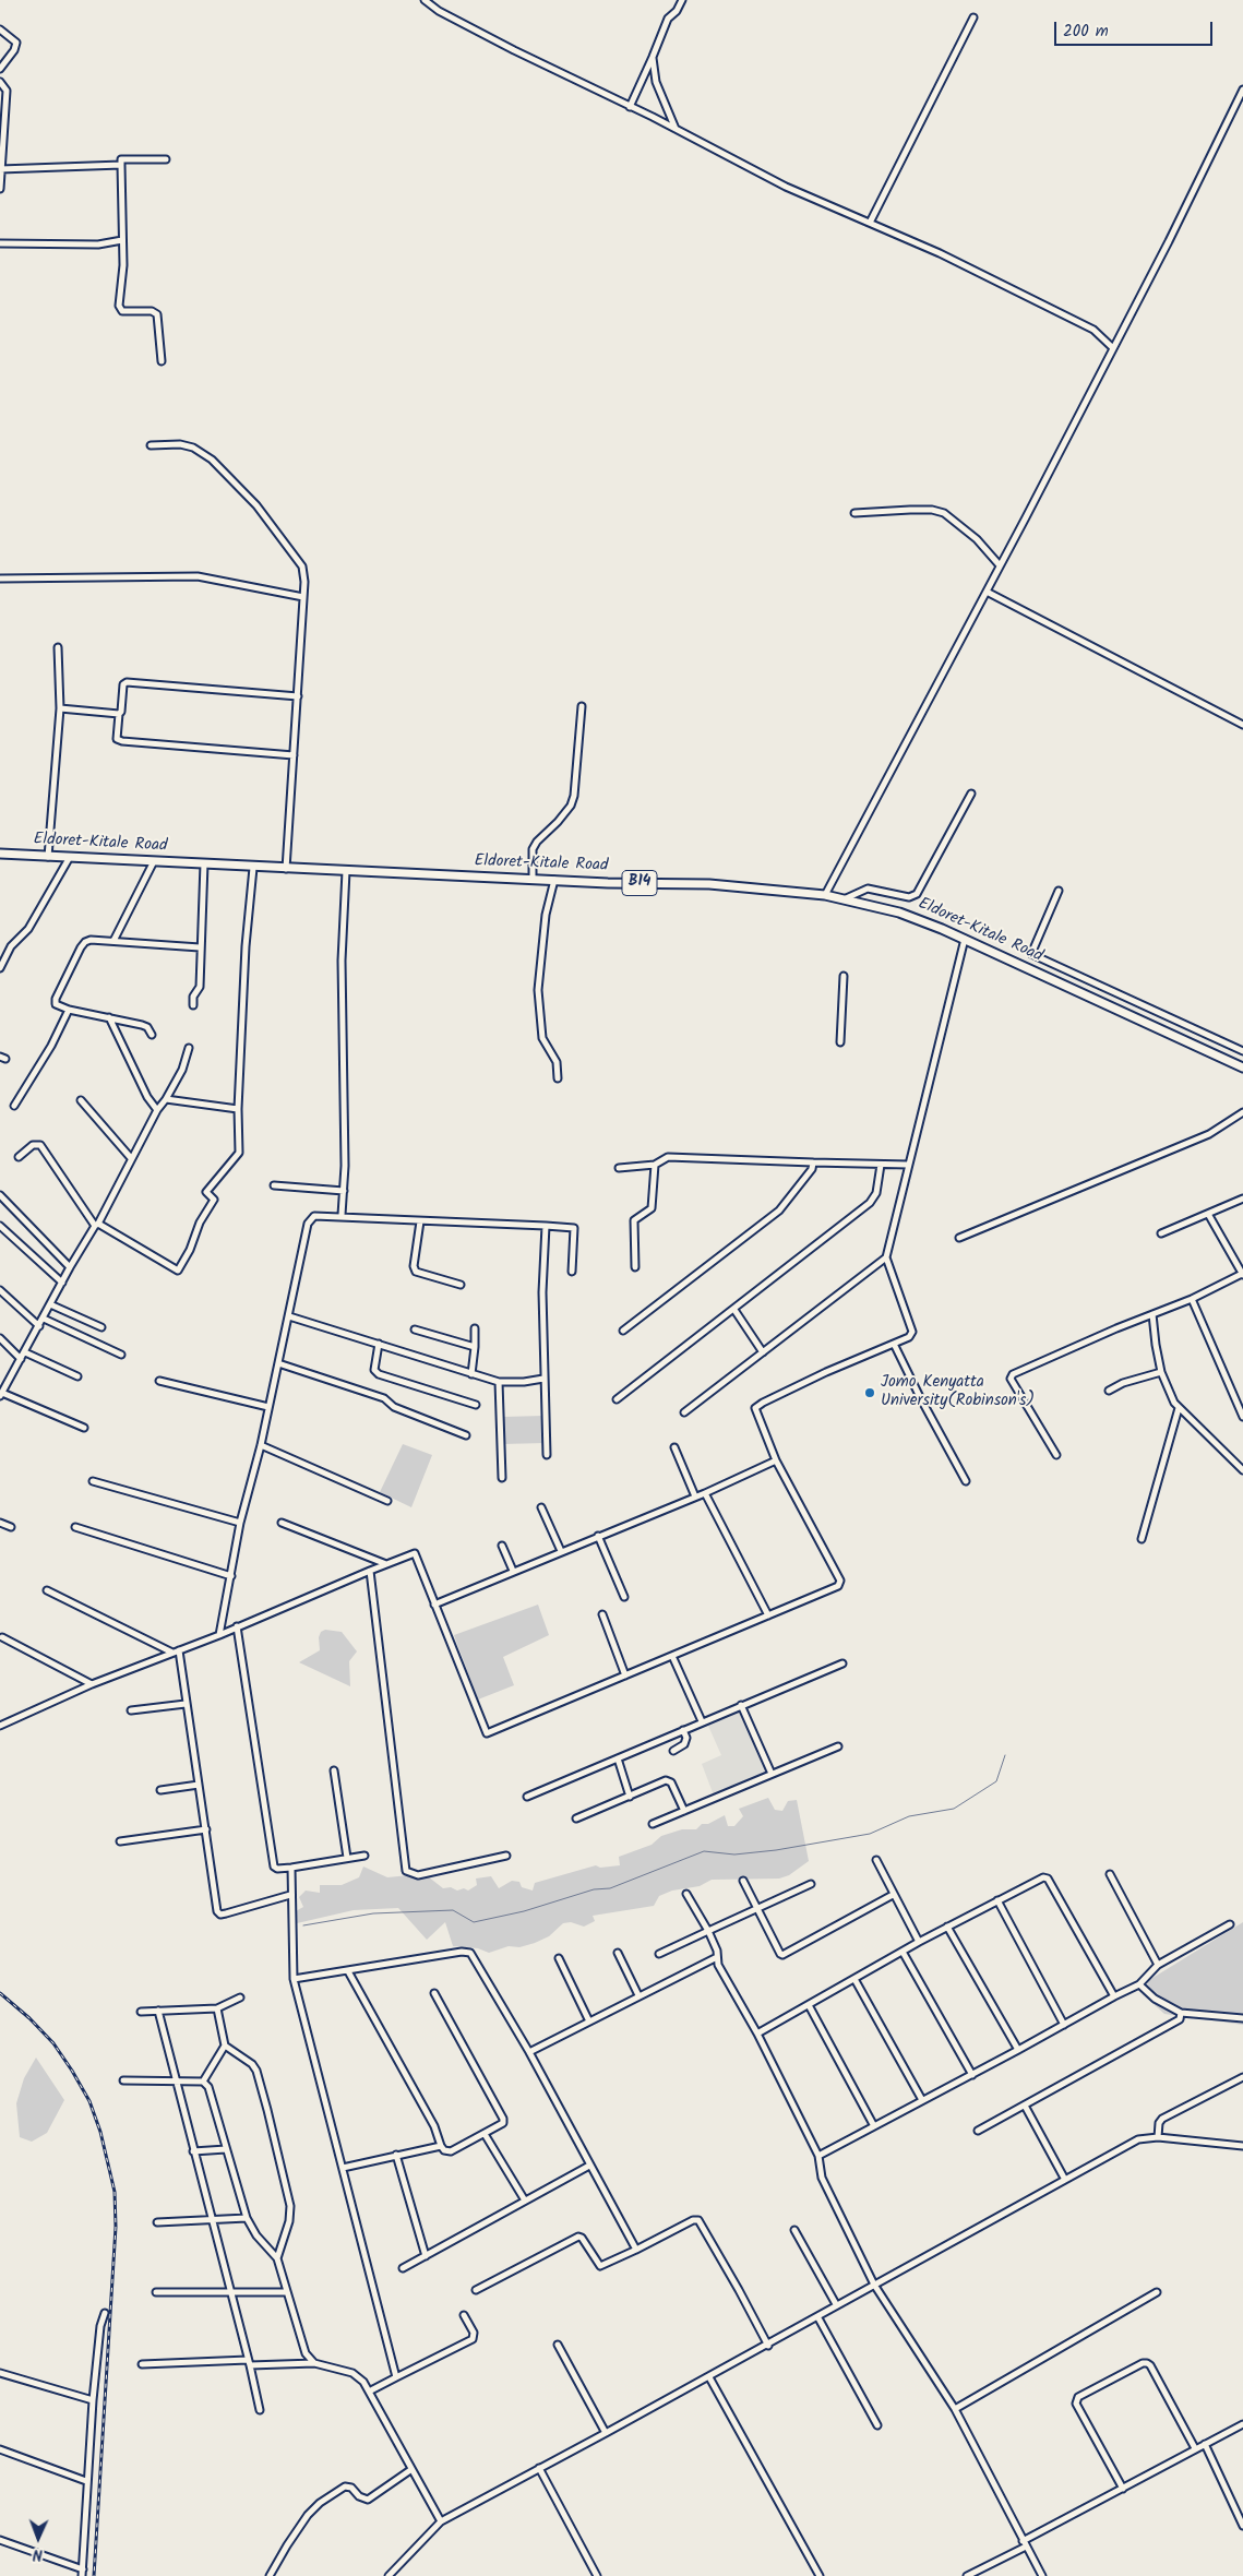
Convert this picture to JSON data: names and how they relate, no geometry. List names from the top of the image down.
{
  "streets": {
    "highway": ["Eldoret-Kitale Road", "B14"]
  },
  "places": ["Jomo Kenyatta University(Robinson's)"],
  "scale_bar": "200 m",
  "north": "bottom"
}
